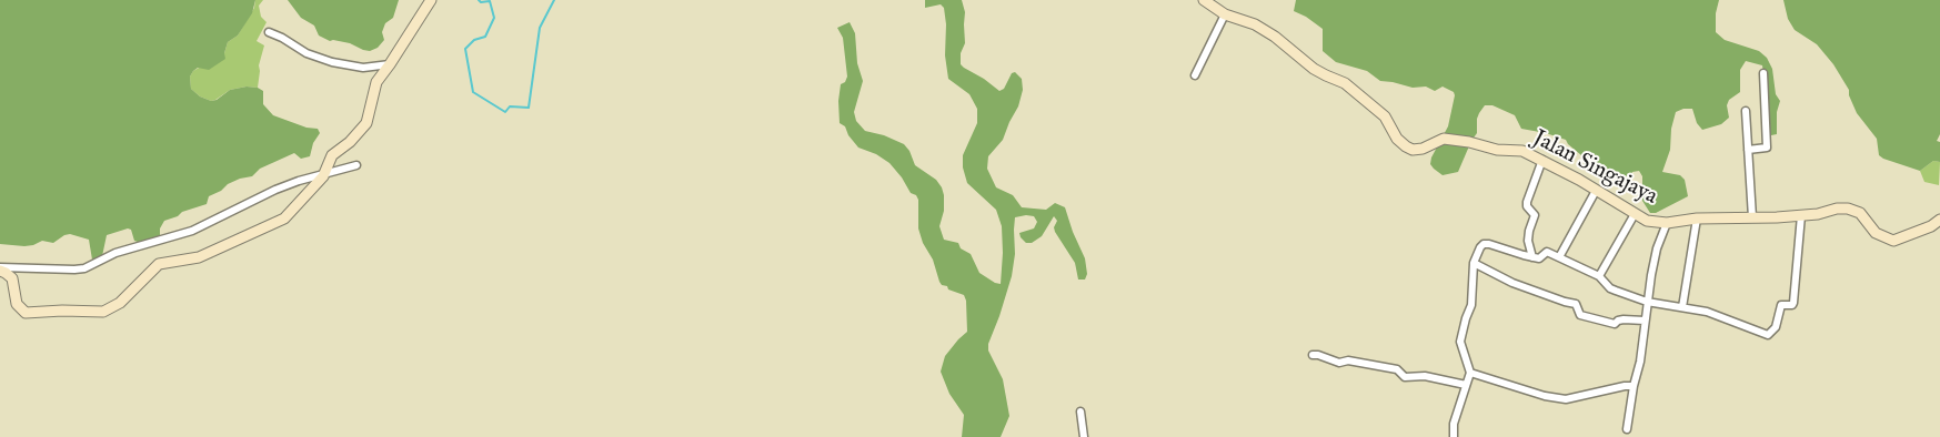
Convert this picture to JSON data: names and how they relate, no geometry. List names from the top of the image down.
{
  "streets": {
    "street": ["Jalan Singajaya"]
  }
}
